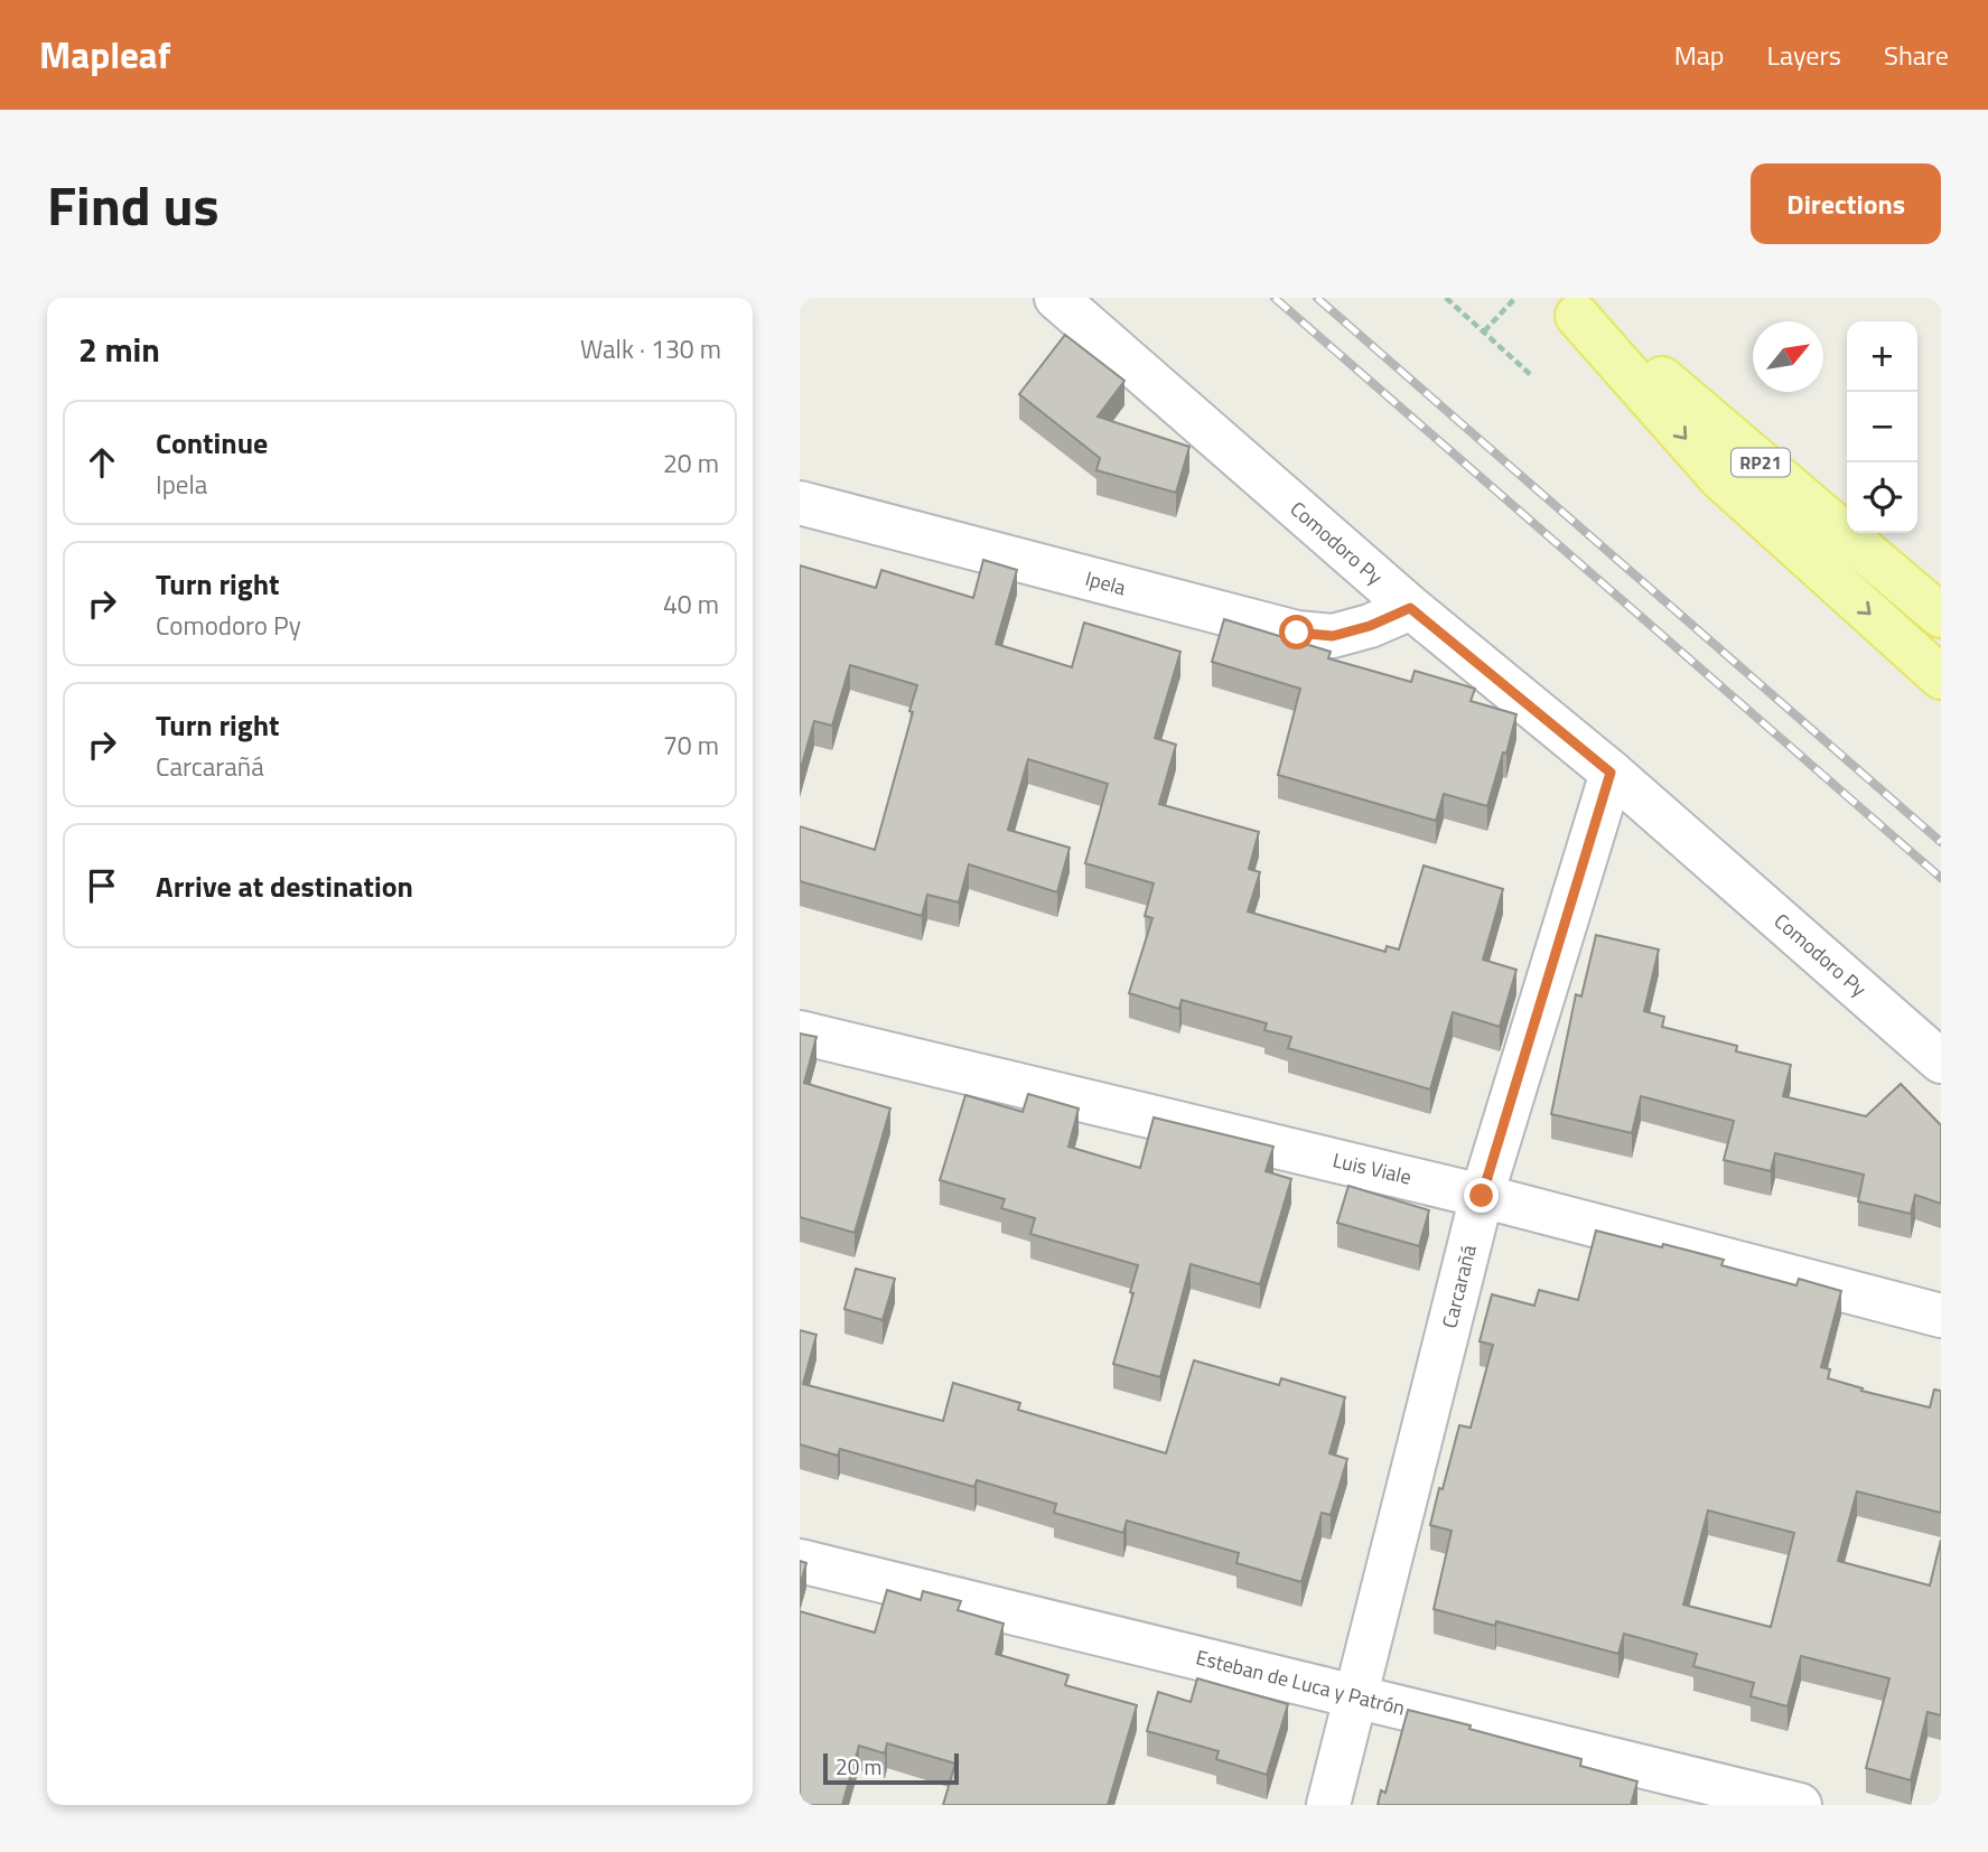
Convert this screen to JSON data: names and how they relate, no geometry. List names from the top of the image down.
{
  "streets": {
    "main road": ["RP21"],
    "street": [
      "Comodoro Py",
      "Ipela",
      "Luis Viale",
      "Carcarañá",
      "Esteban de Luca y Patrón"
    ]
  },
  "crossings": [
    ["Comodoro Py", "Ipela"],
    ["Comodoro Py", "Carcarañá"],
    ["Luis Viale", "Carcarañá"],
    ["Carcarañá", "Esteban de Luca y Patrón"]
  ],
  "scale_bar": "20 m",
  "north": "top right",
  "page": {
    "header": "Mapleaf",
    "nav": ["Map", "Layers", "Share"],
    "title": "Find us",
    "buttons": "Directions",
    "heading": ["2 min", "Walk · 130 m"],
    "map_buttons": ["+", "−"],
    "list": [
      ["Continue", "Ipela", "20 m"],
      ["Turn right", "Comodoro Py", "40 m"],
      ["Turn right", "Carcarañá", "70 m"],
      "Arrive at destination"
    ],
    "scale": "20 m"
  }
}
